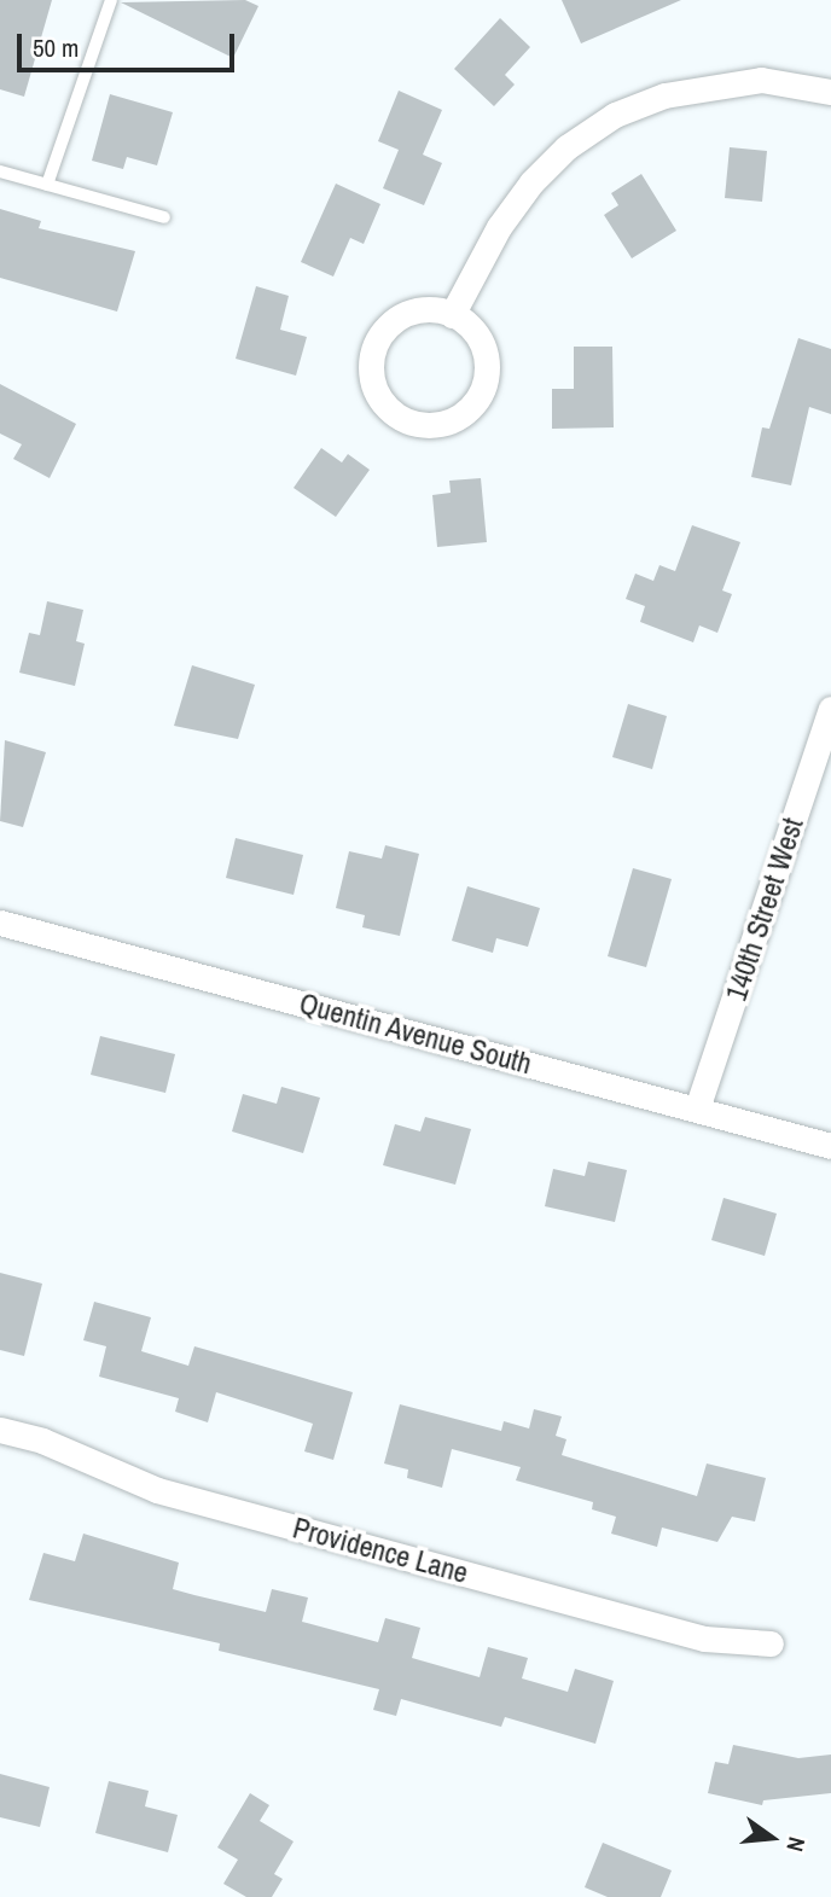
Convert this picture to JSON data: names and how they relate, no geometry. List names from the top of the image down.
{
  "streets": {
    "street": ["140th Street West", "Quentin Avenue South", "Providence Lane"]
  },
  "crossings": [
    ["140th Street West", "Quentin Avenue South"]
  ],
  "scale_bar": "50 m",
  "north": "right"
}
